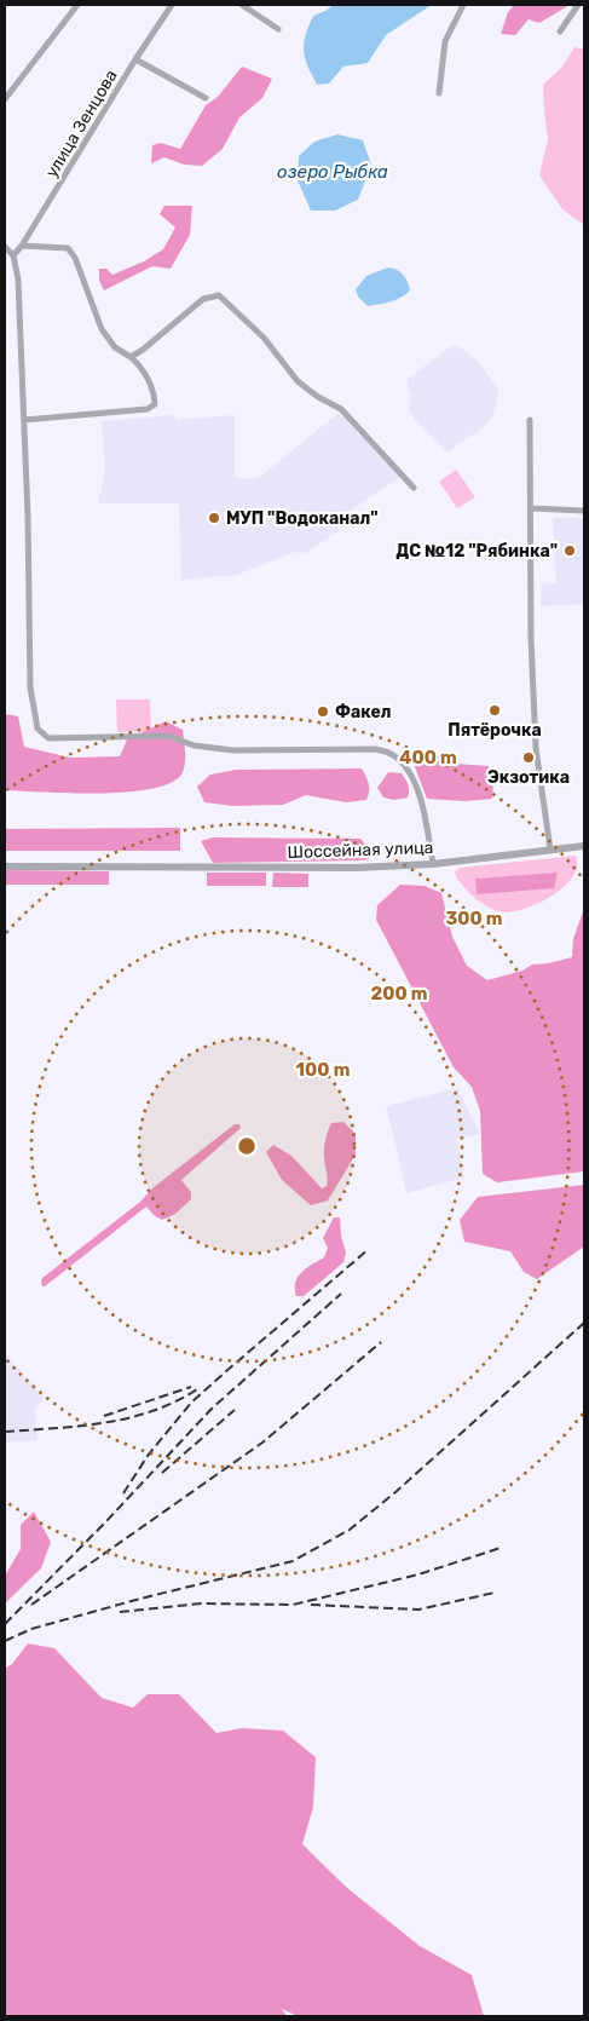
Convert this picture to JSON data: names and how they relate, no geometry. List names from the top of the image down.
{
  "streets": {
    "street": ["улица Зенцова", "Шоссейная улица"]
  },
  "water": ["озеро Рыбка"],
  "places": [
    "МУП \"Водоканал\"",
    "ДС №12 \"Рябинка\"",
    "Пятёрочка",
    "Факел",
    "Экзотика"
  ],
  "rings": [
    "400 m",
    "300 m",
    "200 m",
    "100 m"
  ]
}
